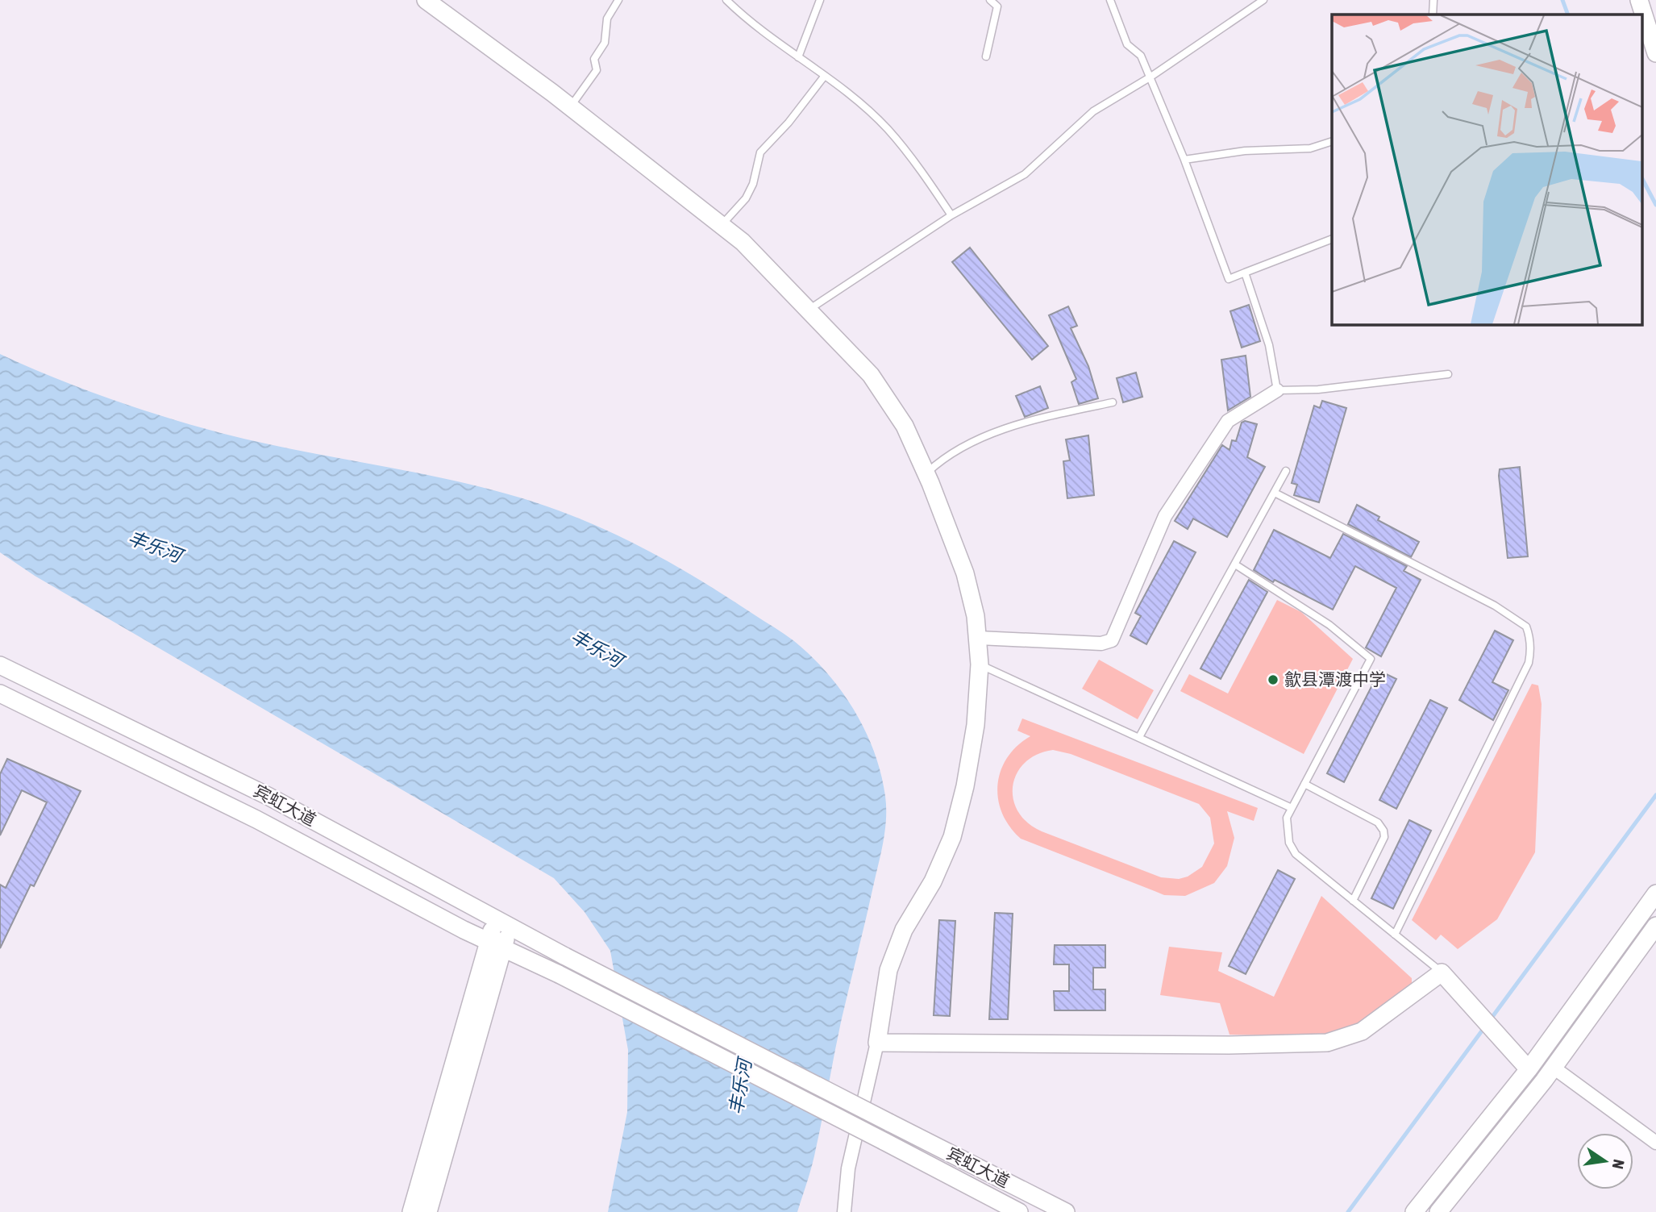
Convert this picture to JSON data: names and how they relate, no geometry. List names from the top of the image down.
{
  "streets": {
    "main road": ["宾虹大道"]
  },
  "water": ["丰乐河"],
  "places": ["歙县潭渡中学"],
  "north": "right"
}
